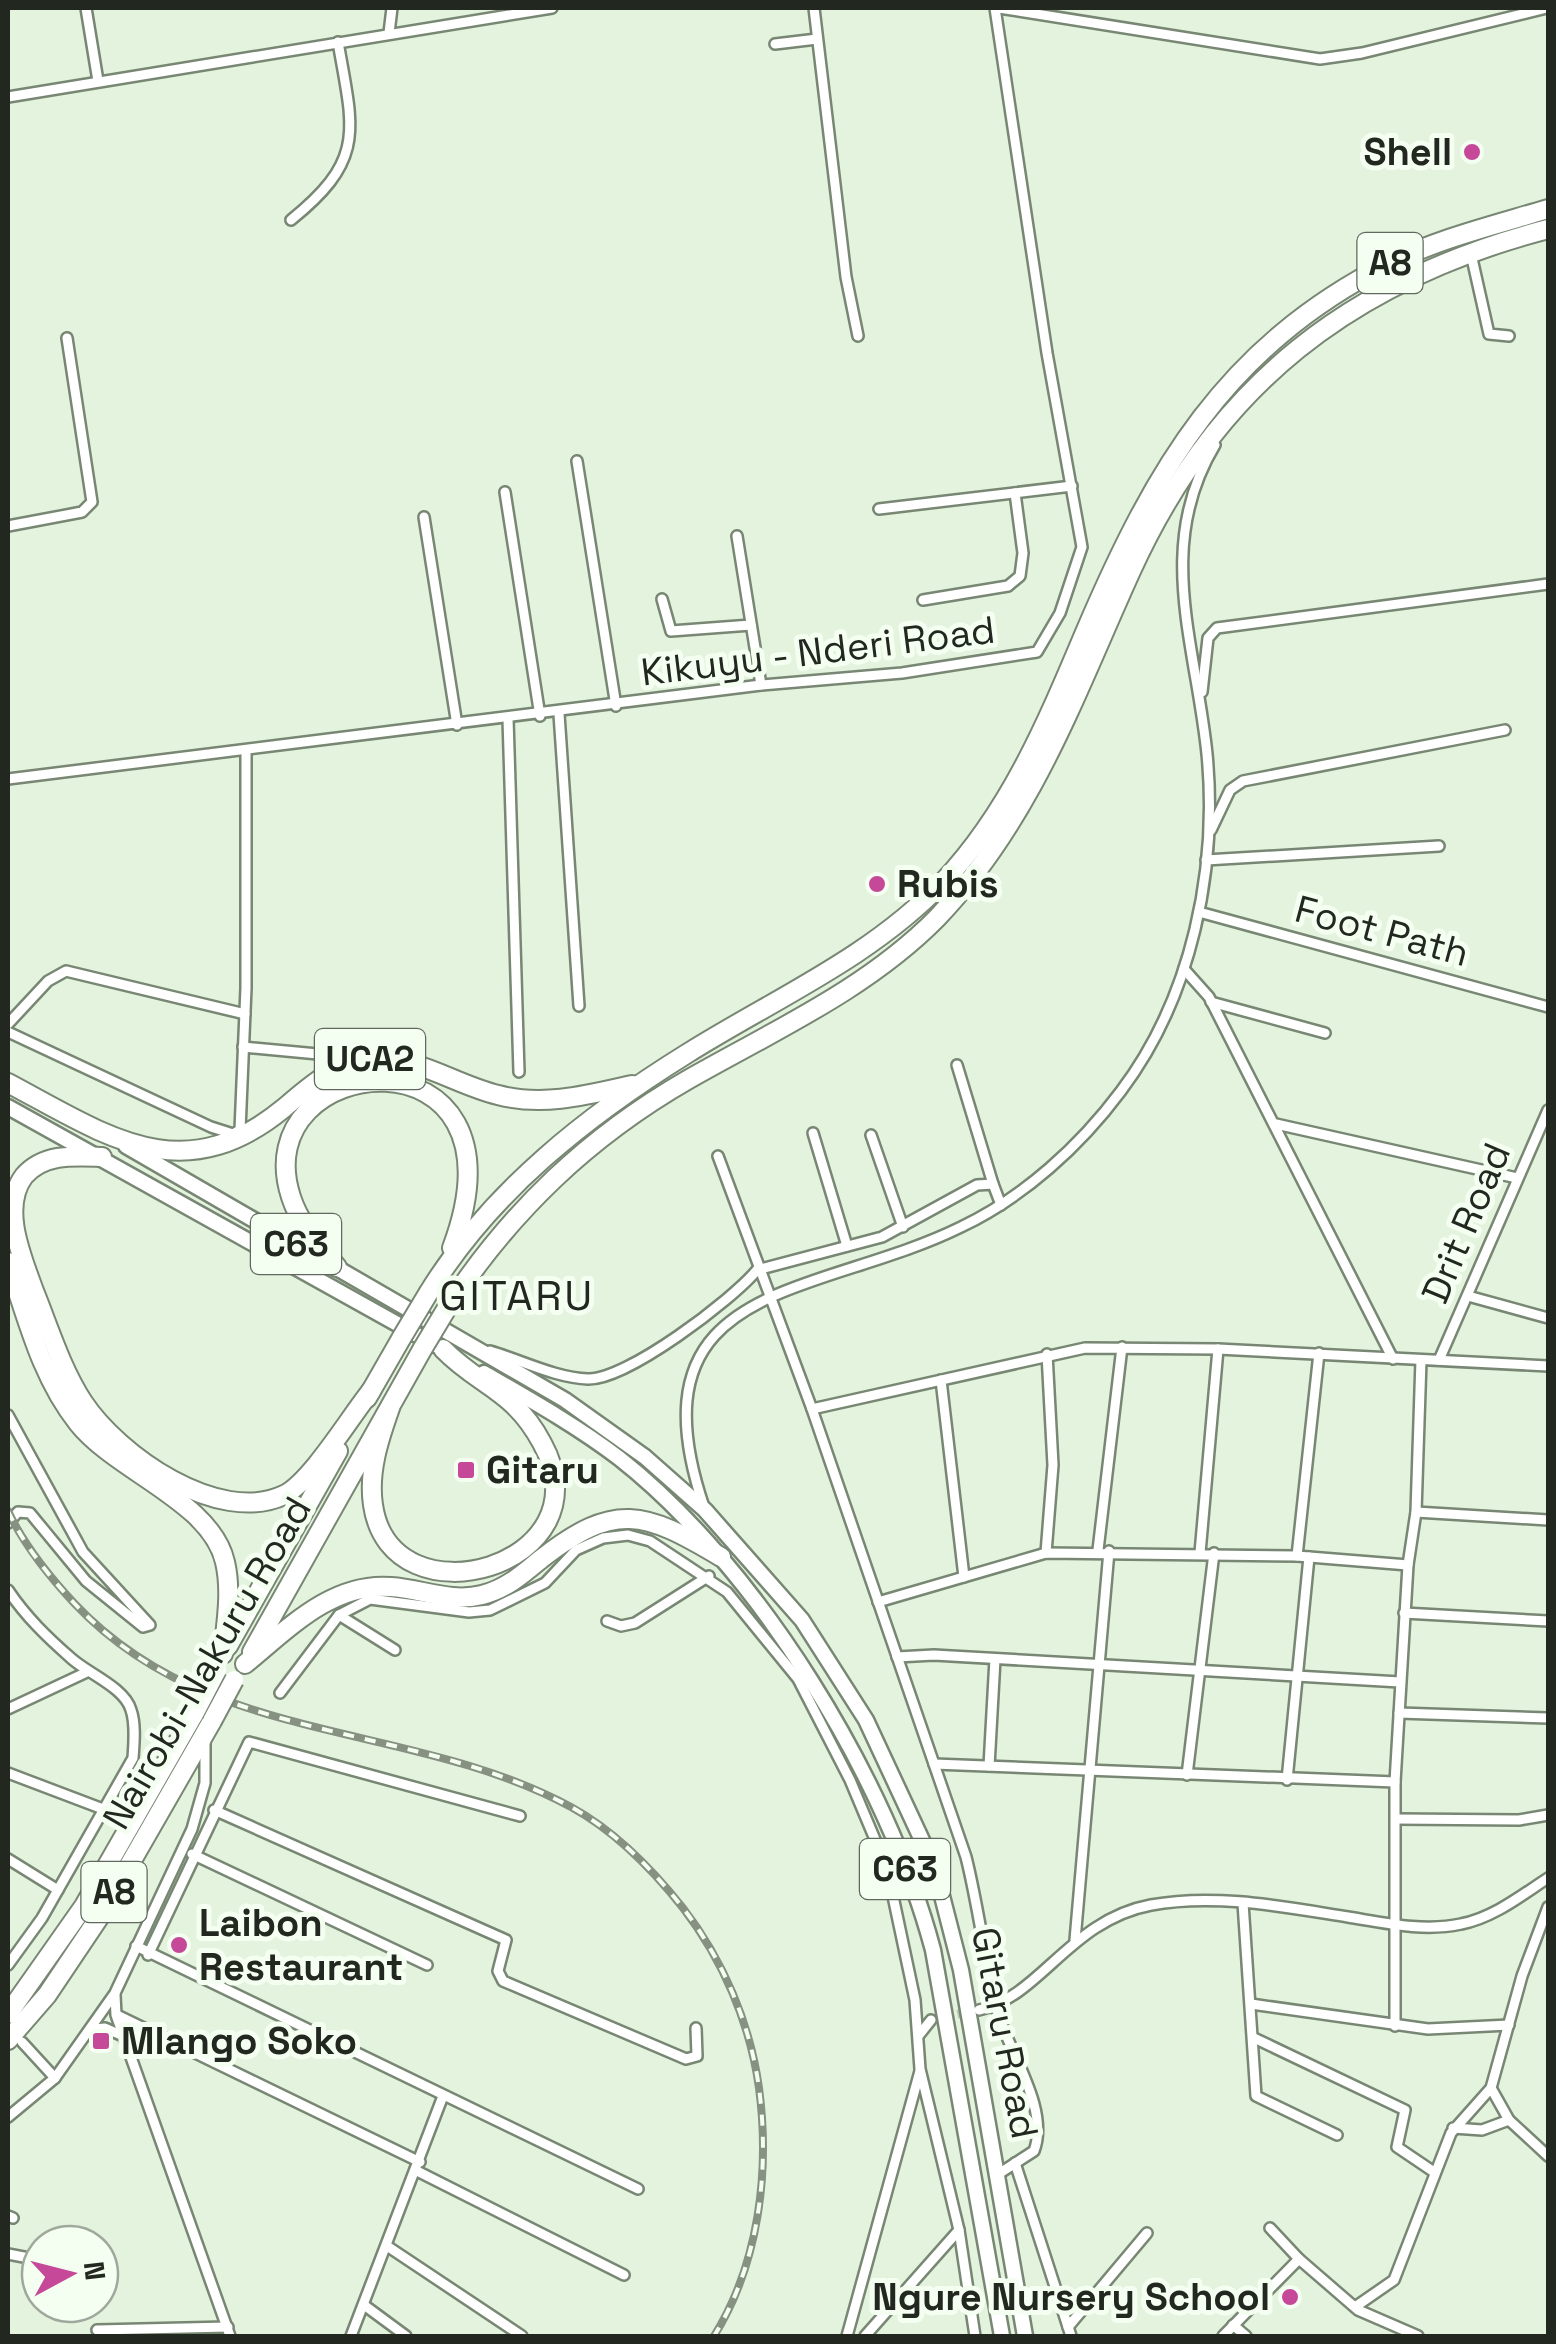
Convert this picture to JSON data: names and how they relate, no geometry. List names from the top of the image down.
{
  "streets": {
    "highway": [
      "A8",
      "UCA2",
      "C63",
      "Nairobi-Nakuru Road"
    ],
    "main road": ["Gitaru Road"],
    "street": ["Kikuyu - Nderi Road", "Foot Path", "Drit Road"]
  },
  "crossings": [
    ["A8", "UCA2"],
    ["A8", "Nairobi-Nakuru Road"],
    ["UCA2", "C63"],
    ["C63", "Nairobi-Nakuru Road"],
    ["C63", "Gitaru Road"]
  ],
  "districts": ["GITARU"],
  "places": {
    "other": [
      "Shell",
      "Rubis",
      "Laibon Restaurant",
      "Ngure Nursery School"
    ],
    "transit": ["Gitaru", "Mlango Soko"]
  },
  "north": "right"
}
